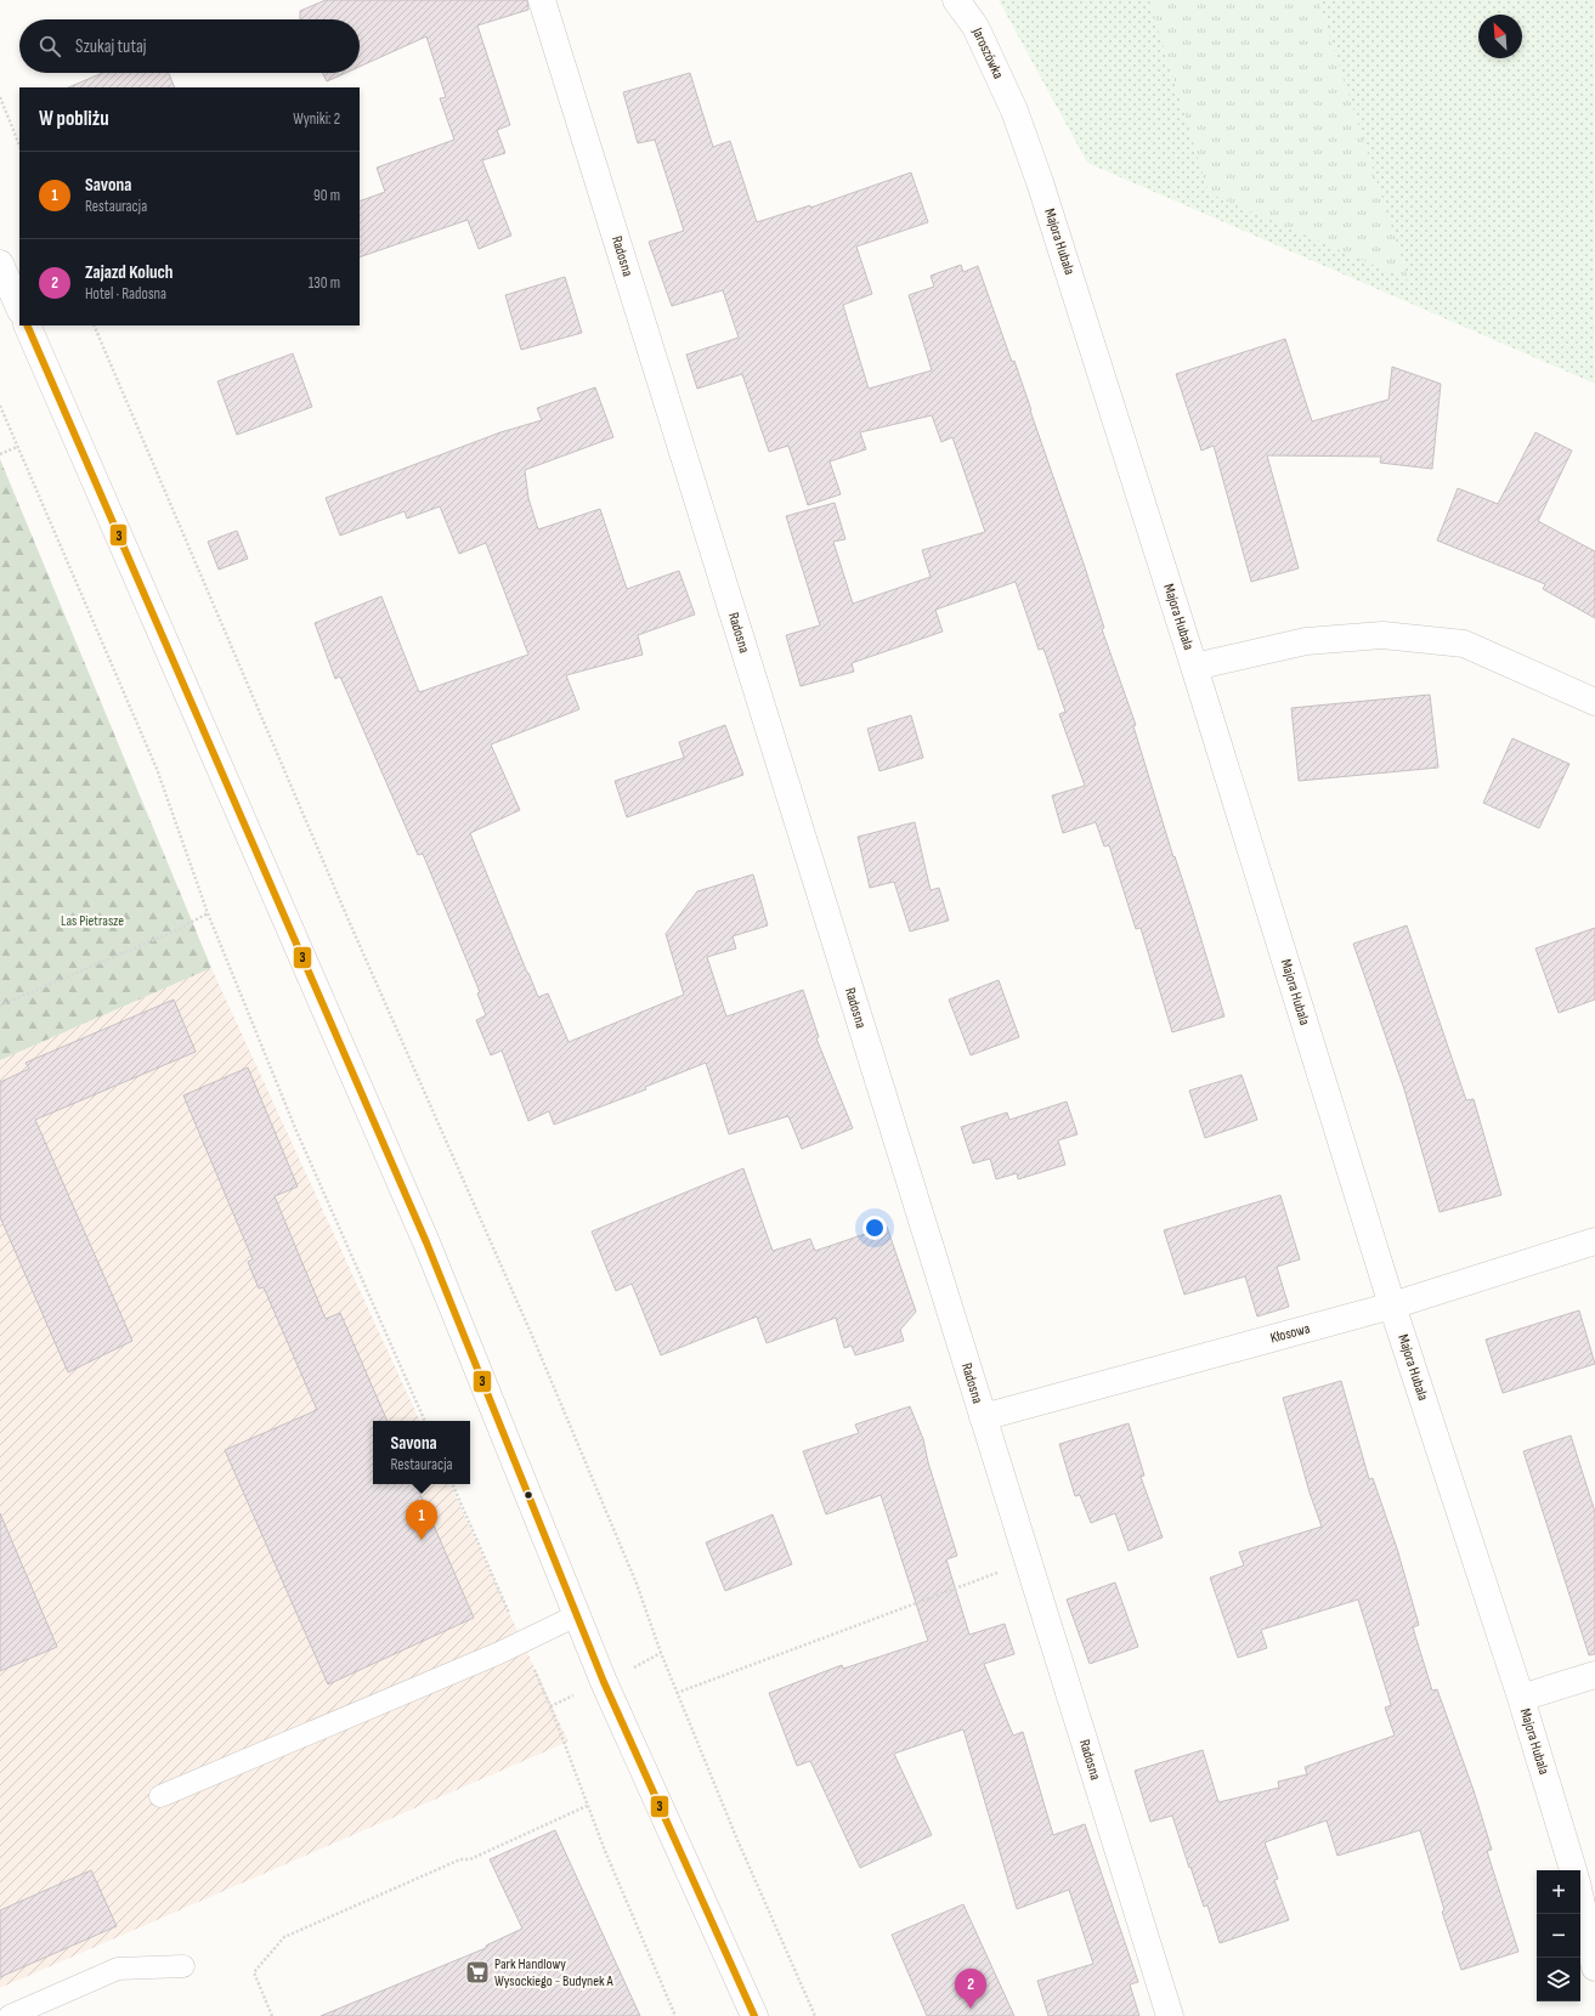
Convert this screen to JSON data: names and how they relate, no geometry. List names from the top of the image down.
{
  "streets": {
    "street": [
      "Jaroszówka",
      "Majora Hubala",
      "Radosna",
      "Kłosowa"
    ]
  },
  "crossings": [
    ["Jaroszówka", "Majora Hubala"],
    ["Majora Hubala", "Kłosowa"],
    ["Radosna", "Kłosowa"]
  ],
  "parks": ["Las Pietrasze"],
  "places": {
    "supermarket": ["Park Handlowy Wysockiego - Budynek A"]
  },
  "lines": ["transit line 3"],
  "north": "top left",
  "page": {
    "search": "Szukaj tutaj",
    "heading": ["W pobliżu", "Wyniki: 2"],
    "list": [
      {
        "mark": "1",
        "name": "Savona",
        "note": "Restauracja",
        "value": "90 m"
      },
      {
        "mark": "2",
        "name": "Zajazd Koluch",
        "note": "Hotel · Radosna",
        "value": "130 m"
      }
    ],
    "popup": ["Savona", "Restauracja"],
    "pins": ["1", "2"],
    "map_buttons": ["+", "−"]
  }
}
